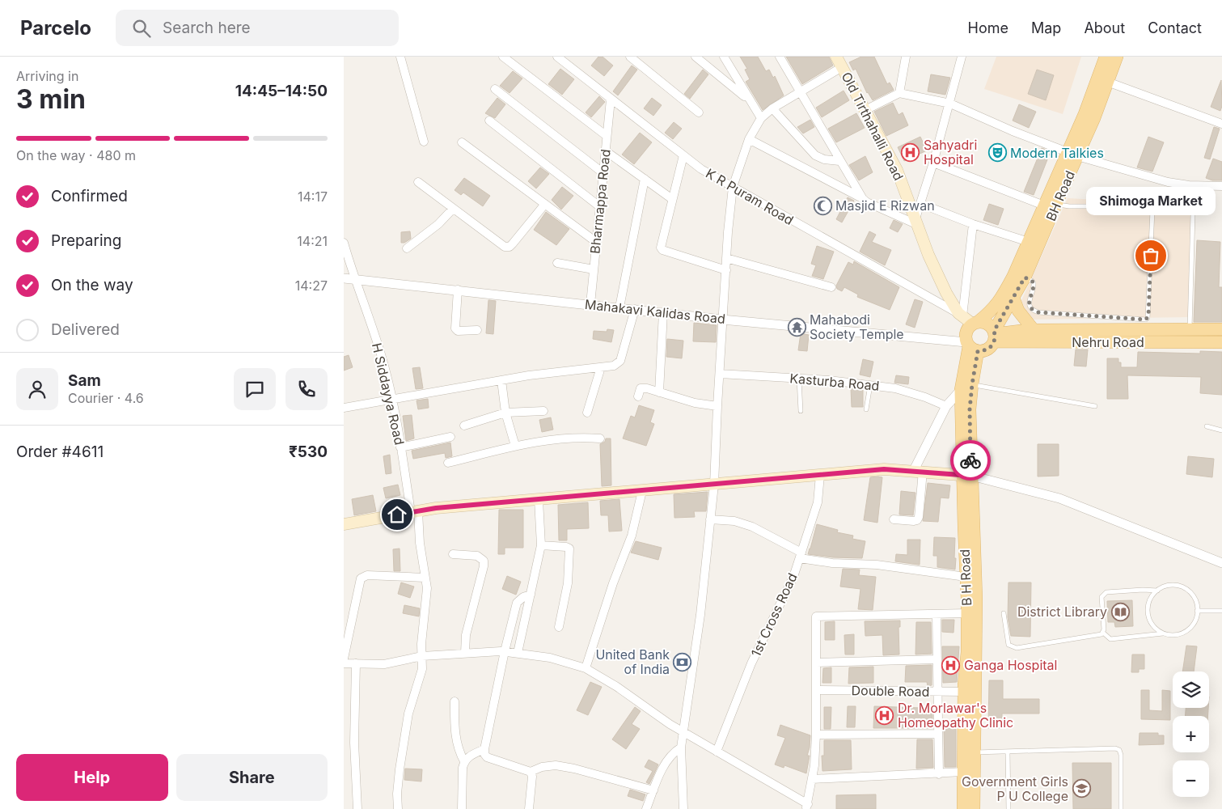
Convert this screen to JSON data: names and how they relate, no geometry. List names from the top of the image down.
{
  "streets": {
    "main road": [
      "Old Tirthahalli Road",
      "BH Road",
      "Nehru Road",
      "B H Road"
    ],
    "street": [
      "K R Puram Road",
      "Bharmappa Road",
      "Mahakavi Kalidas Road",
      "Kasturba Road",
      "H Siddayya Road",
      "1st Cross Road",
      "Double Road"
    ]
  },
  "crossings": [
    ["Old Tirthahalli Road", "BH Road"],
    ["Old Tirthahalli Road", "K R Puram Road"],
    ["BH Road", "K R Puram Road"],
    ["BH Road", "Nehru Road"],
    ["K R Puram Road", "Bharmappa Road"],
    ["Bharmappa Road", "Mahakavi Kalidas Road"],
    ["Mahakavi Kalidas Road", "H Siddayya Road"],
    ["Mahakavi Kalidas Road", "B H Road"],
    ["B H Road", "Double Road"]
  ],
  "places": {
    "hospital": ["Sahyadri Hospital", "Ganga Hospital", "Dr. Morlawar's Homeopathy Clinic"],
    "theatre": ["Modern Talkies"],
    "mosque": ["Masjid E Rizwan"],
    "other": ["Shimoga Market"],
    "temple": ["Mahabodi Society Temple"],
    "library": ["District Library"],
    "bank": ["United Bank of India"],
    "school or university": ["Government Girls P U College"]
  },
  "page": {
    "header": "Parcelo",
    "search": "Search here",
    "nav": [
      "Home",
      "Map",
      "About",
      "Contact"
    ],
    "heading": ["3 min", "Arriving in", "14:45–14:50"],
    "panel": [
      "Sam",
      "Courier · 4.6",
      "Order #4611",
      "₹530"
    ],
    "bar": "On the way · 480 m",
    "list": [
      ["Confirmed", "14:17"],
      ["Preparing", "14:21"],
      ["On the way", "14:27"],
      "Delivered"
    ],
    "bubble": "Shimoga Market",
    "map_buttons": ["+", "−"],
    "buttons": ["Help", "Share"]
  }
}
